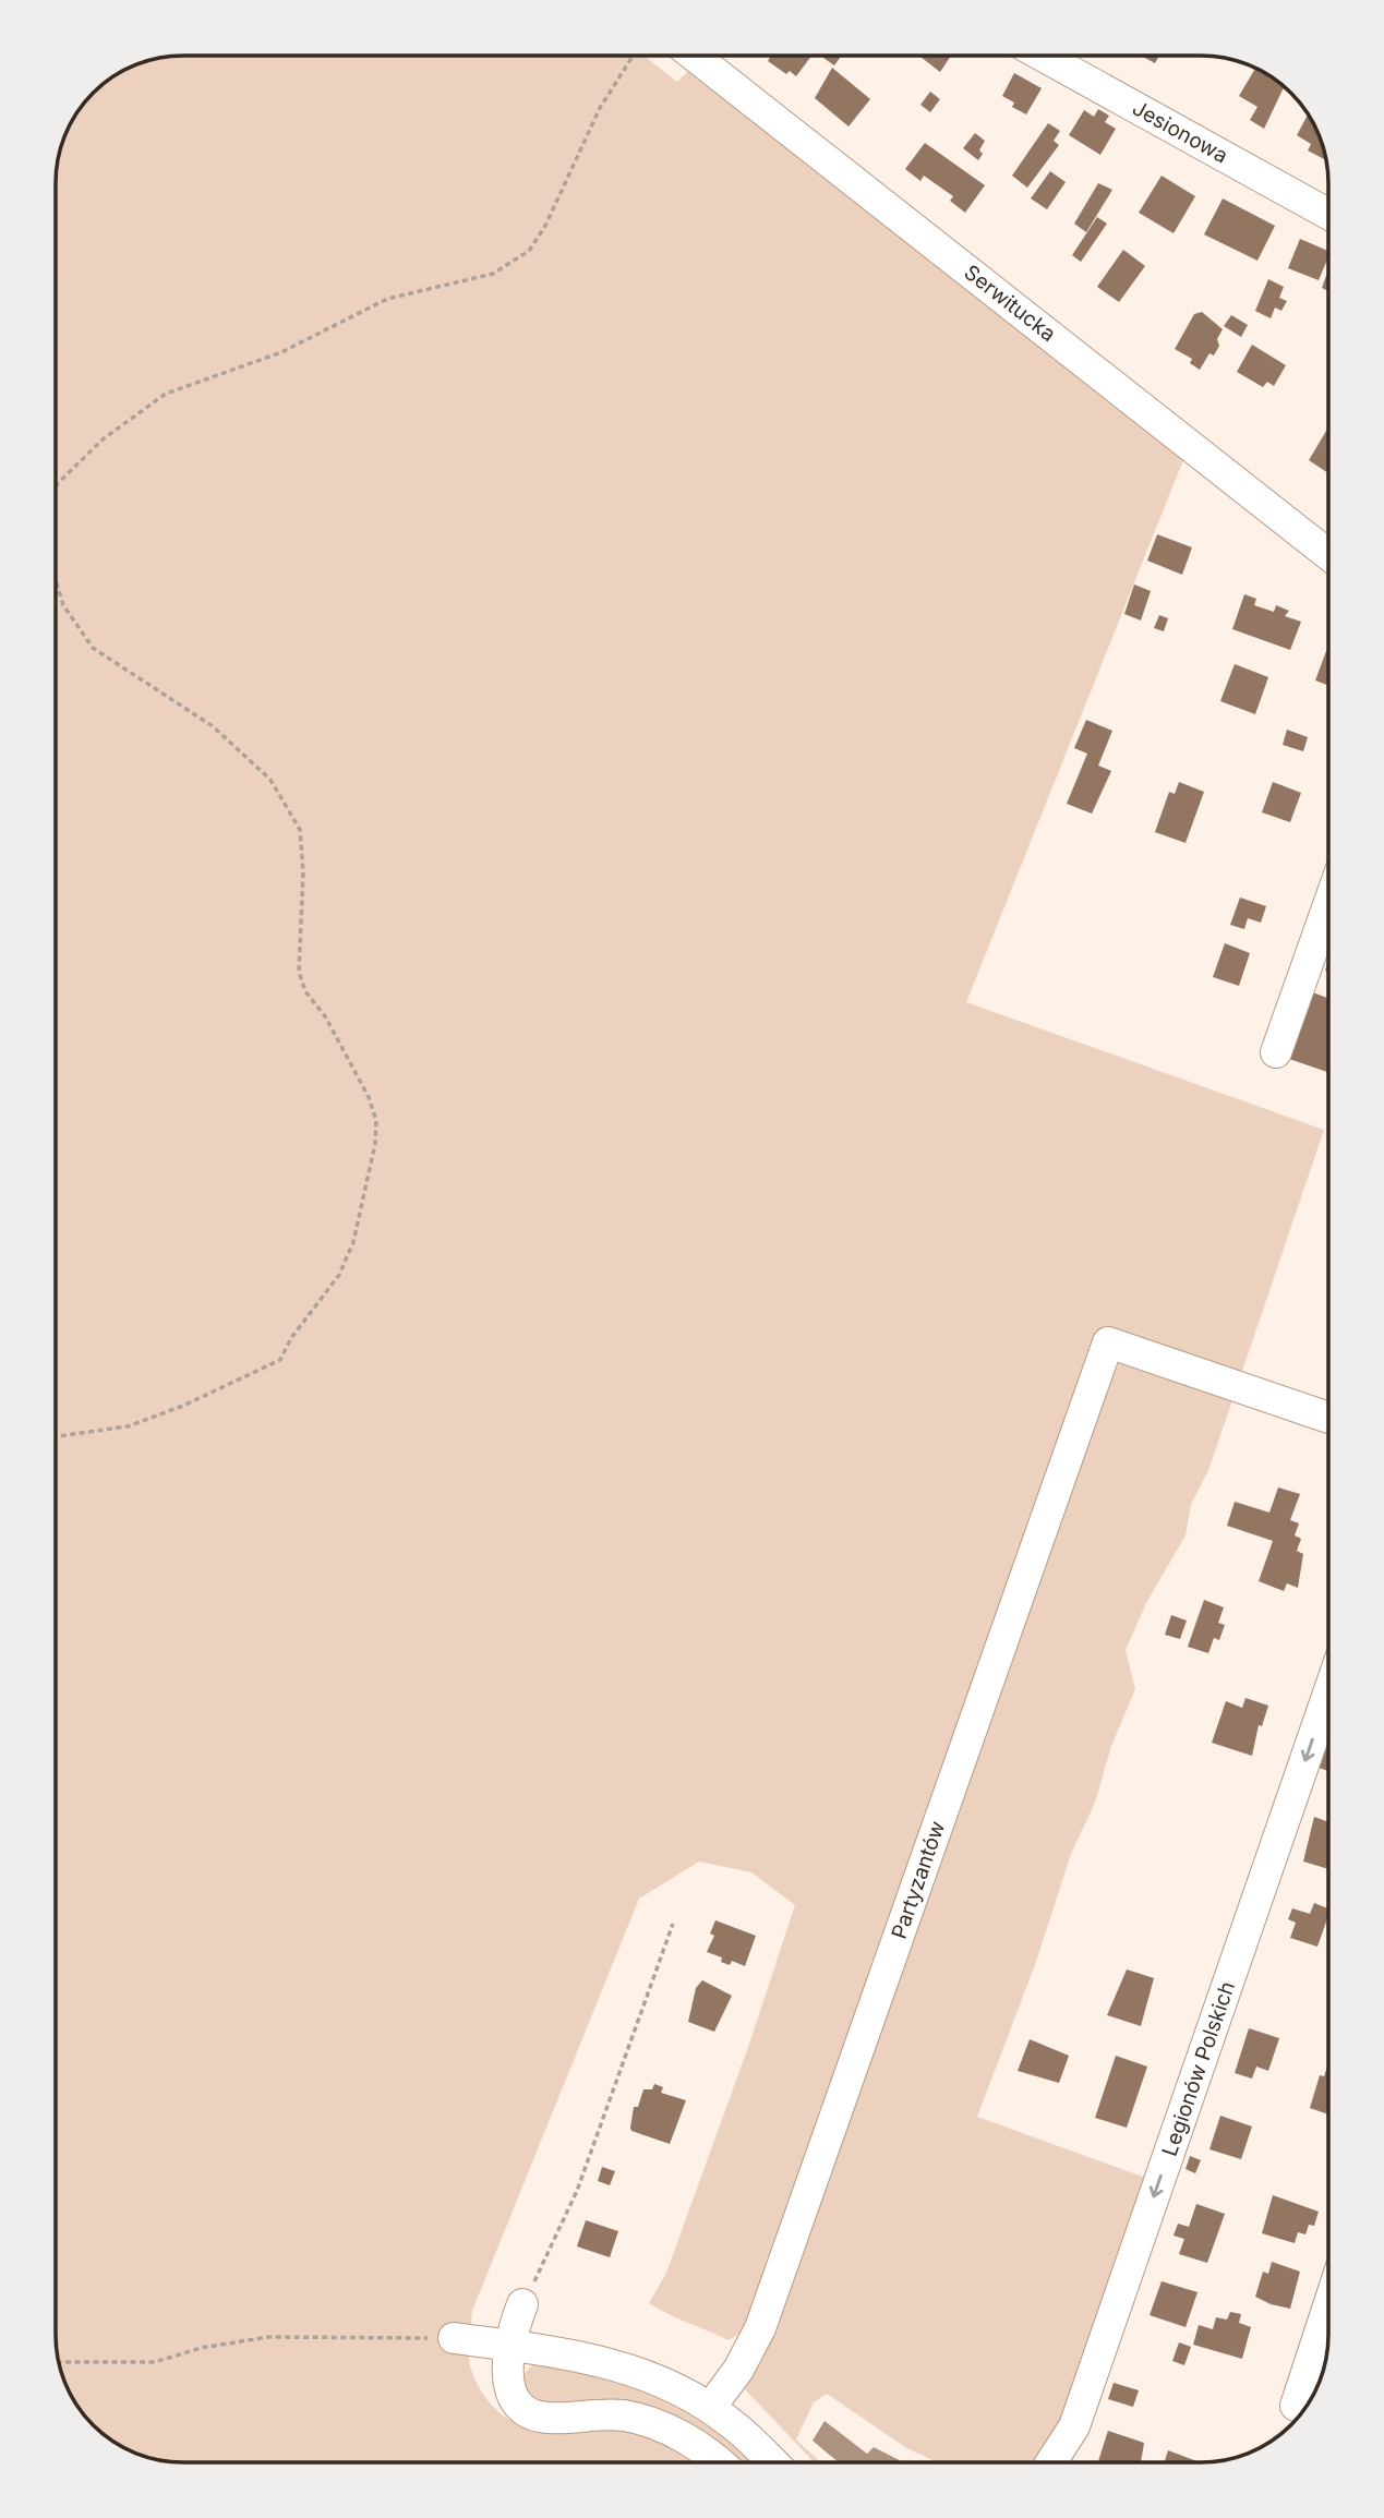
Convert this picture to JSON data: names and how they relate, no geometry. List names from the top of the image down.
{
  "streets": {
    "street": [
      "Jesionowa",
      "Serwitucka",
      "Partyzantów",
      "Legionów Polskich"
    ]
  },
  "one_way": ["Legionów Polskich"]
}
